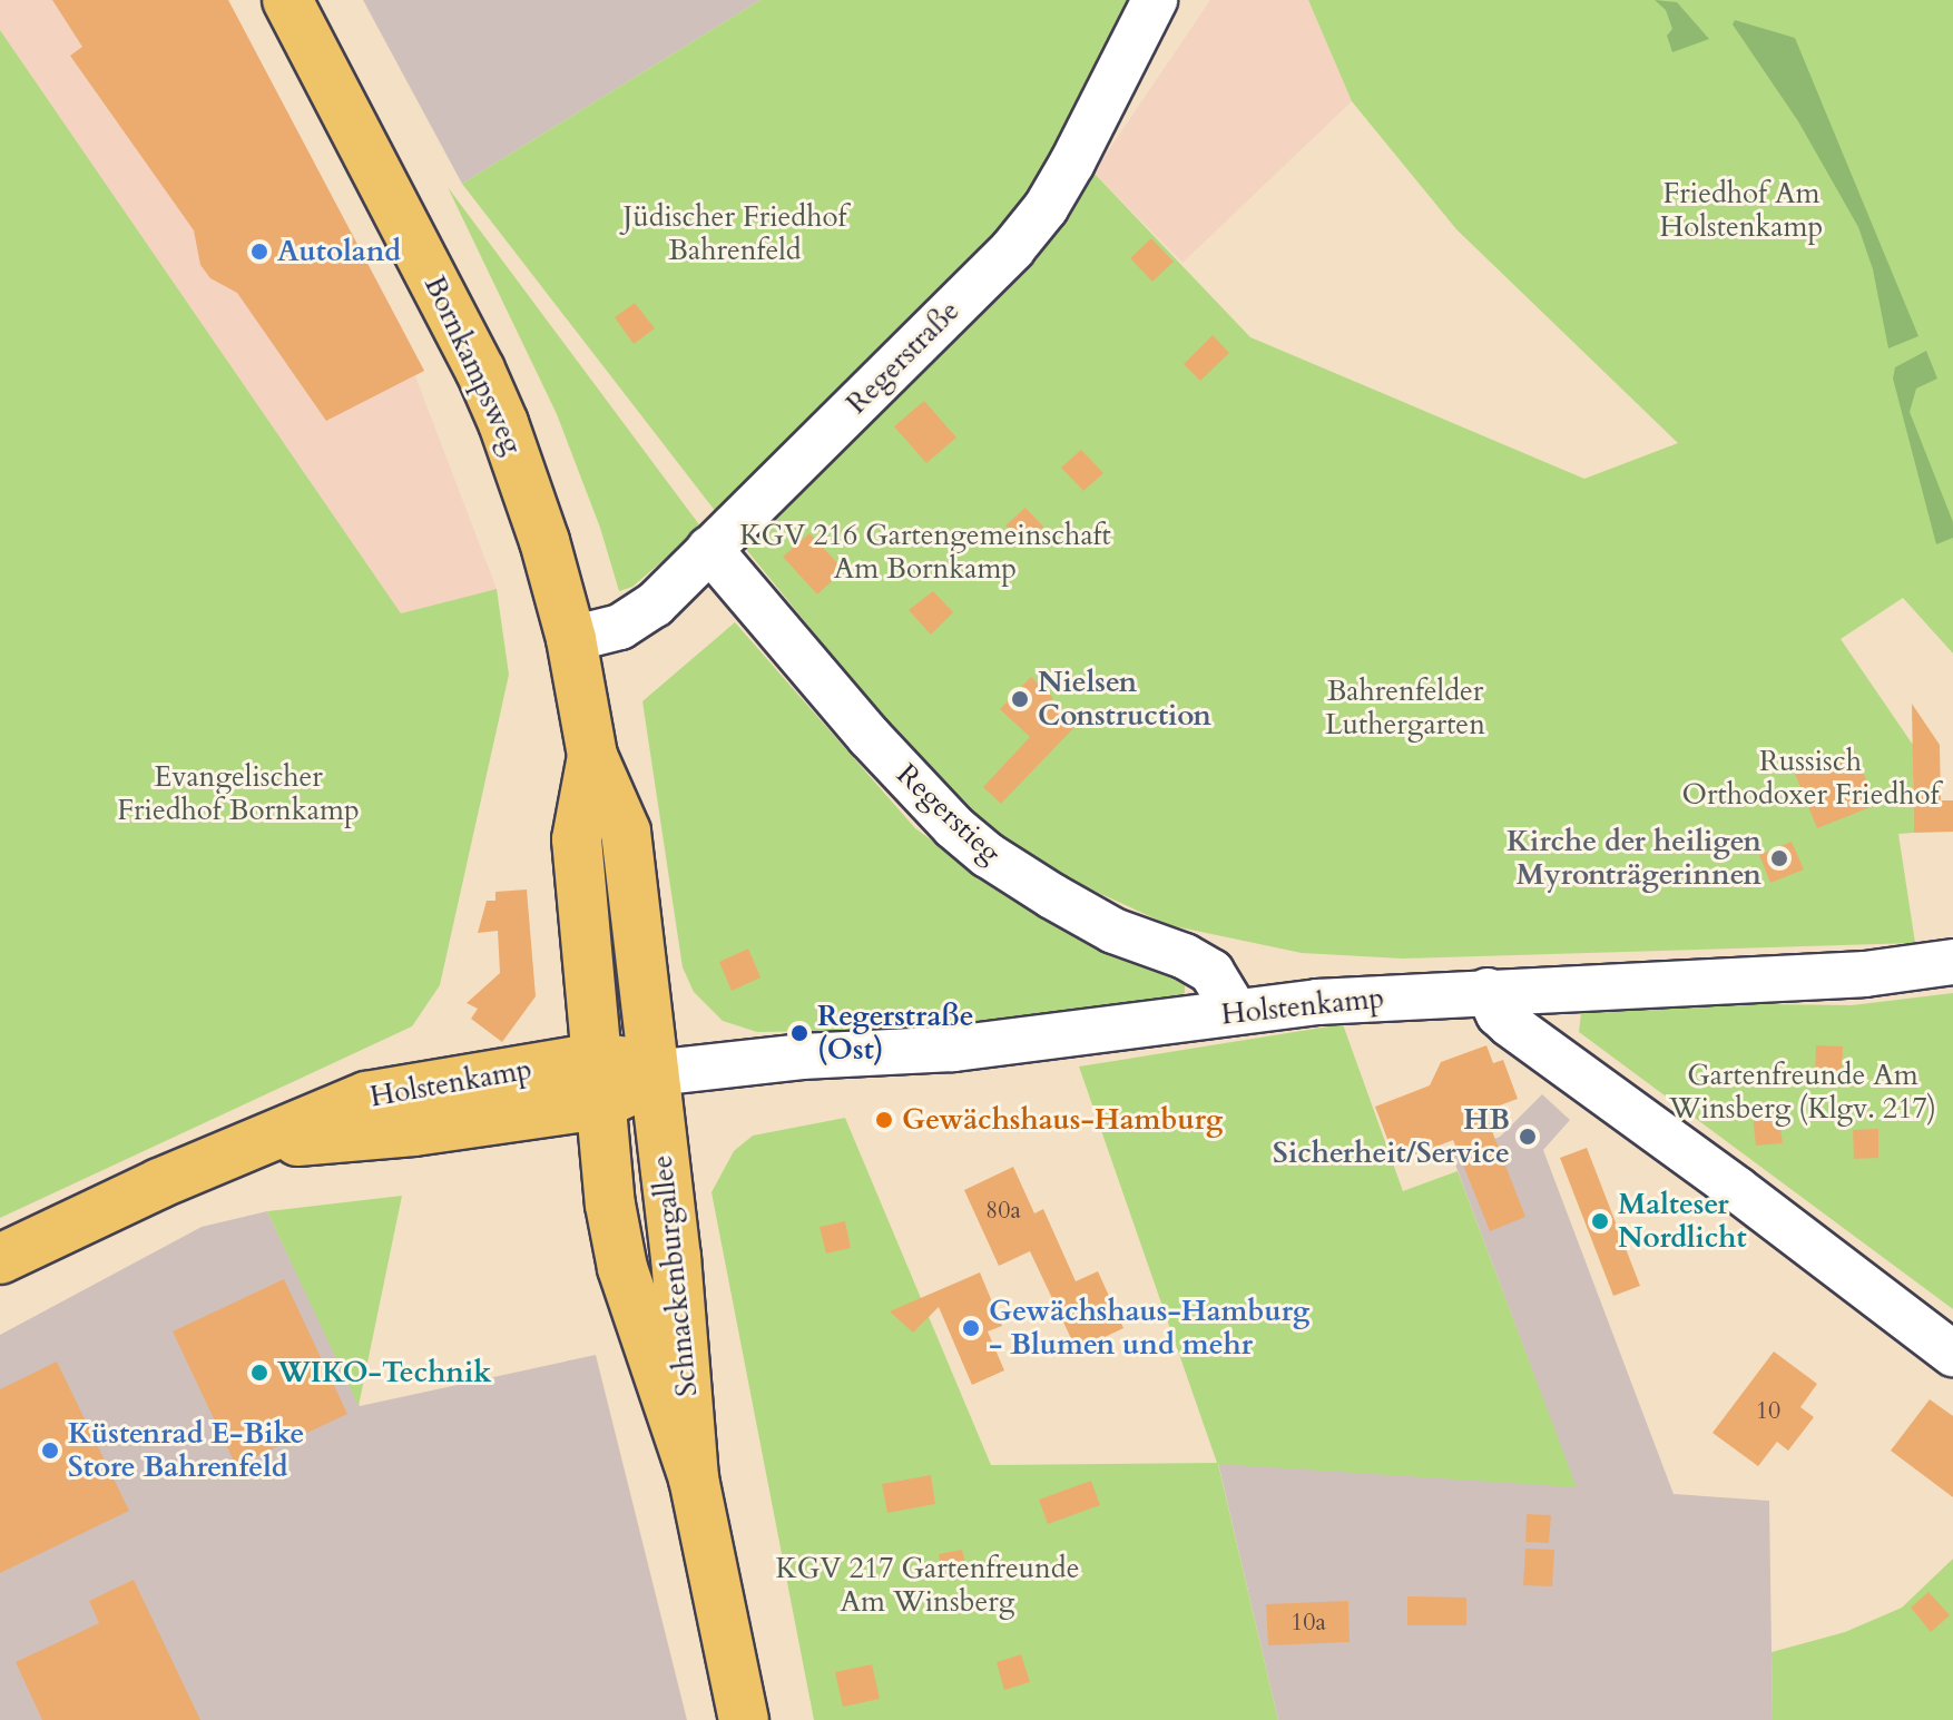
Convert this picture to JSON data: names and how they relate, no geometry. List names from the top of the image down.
{
  "streets": {
    "main road": ["Bornkampsweg", "Holstenkamp", "Schnackenburgallee"],
    "street": ["Regerstraße", "Regerstieg"]
  },
  "crossings": [
    ["Regerstraße", "Bornkampsweg"],
    ["Regerstraße", "Regerstieg"],
    ["Bornkampsweg", "Holstenkamp"],
    ["Bornkampsweg", "Schnackenburgallee"],
    ["Regerstieg", "Holstenkamp"],
    ["Holstenkamp", "Schnackenburgallee"]
  ],
  "parks": [
    "Friedhof Am Holstenkamp",
    "Jüdischer Friedhof Bahrenfeld",
    "KGV 216 Gartengemeinschaft Am Bornkamp",
    "Bahrenfelder Luthergarten",
    "Russisch Orthodoxer Friedhof",
    "Evangelischer Friedhof Bornkamp",
    "Gartenfreunde Am Winsberg (Klgv. 217)",
    "KGV 217 Gartenfreunde Am Winsberg"
  ],
  "places": [
    "Autoland",
    "Nielsen Construction",
    "Kirche der heiligen Myronträgerinnen",
    "Regerstraße (Ost)",
    "Gewächshaus-Hamburg",
    "HB Sicherheit/Service",
    "Malteser Nordlicht",
    "Gewächshaus-Hamburg - Blumen und mehr",
    "WIKO-Technik",
    "Küstenrad E-Bike Store Bahrenfeld"
  ],
  "house_numbers": ["80a", "10", "10a"]
}
